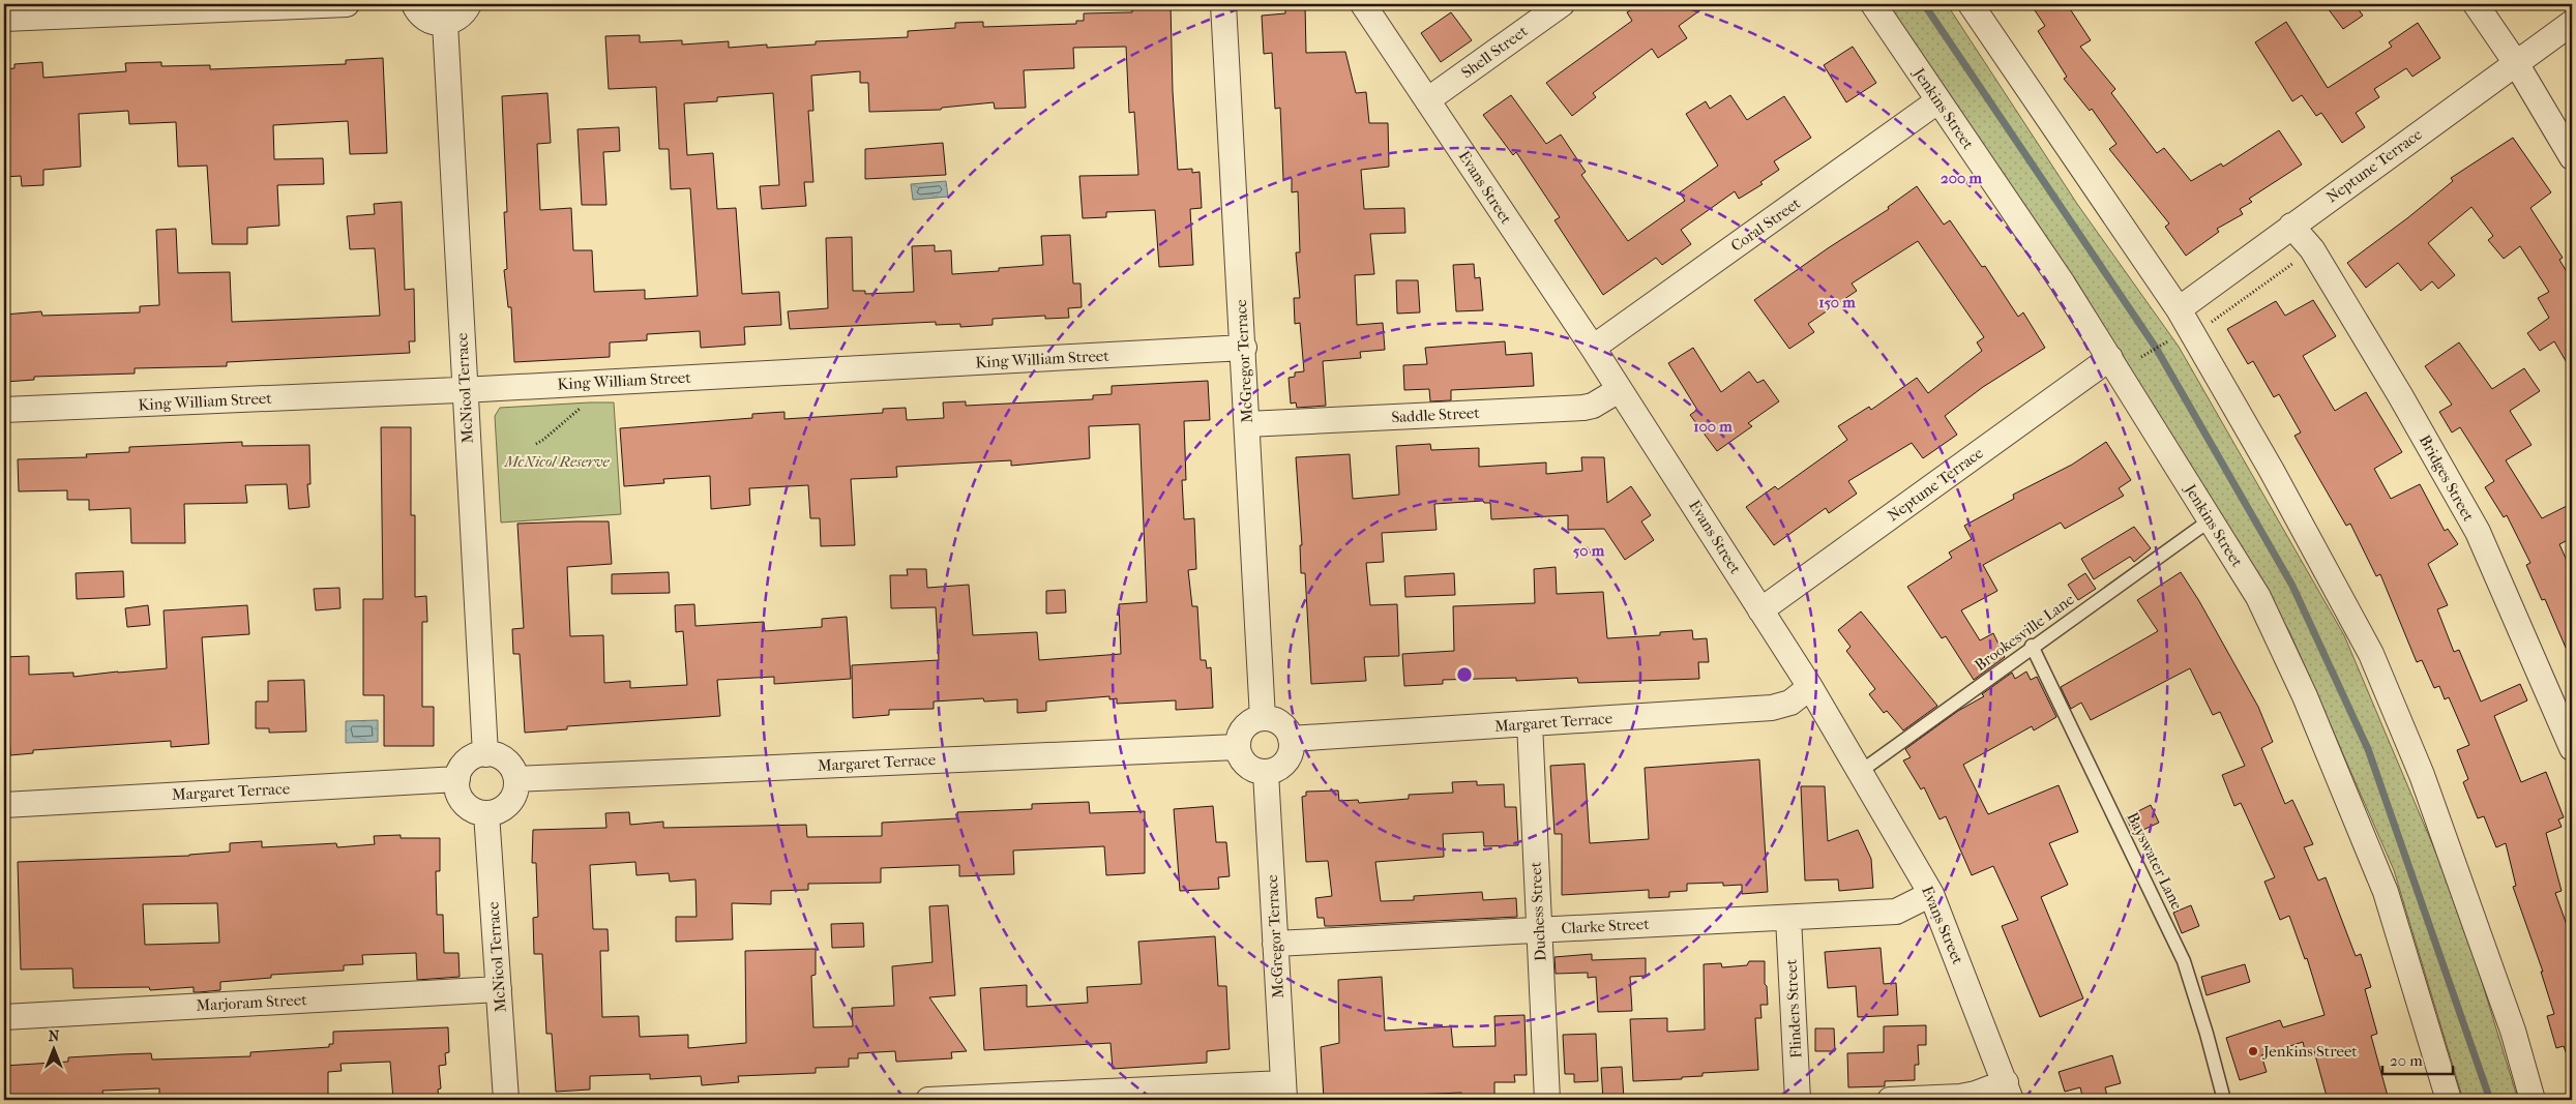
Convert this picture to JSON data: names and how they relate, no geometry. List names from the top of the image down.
{
  "streets": {
    "street": [
      "Shell Street",
      "Jenkins Street",
      "Neptune Terrace",
      "Evans Street",
      "Coral Street",
      "King William Street",
      "McGregor Terrace",
      "McNicol Terrace",
      "Saddle Street",
      "Bridges Street",
      "Margaret Terrace",
      "Duchess Street",
      "Clarke Street",
      "Marjoram Street",
      "Flinders Street"
    ],
    "lane": ["Brookesville Lane", "Bayswater Lane"]
  },
  "crossings": [
    ["Shell Street", "Evans Street"],
    ["Jenkins Street", "Neptune Terrace"],
    ["Jenkins Street", "Coral Street"],
    ["Jenkins Street", "Brookesville Lane"],
    ["Neptune Terrace", "Evans Street"],
    ["Neptune Terrace", "Bridges Street"],
    ["Evans Street", "Coral Street"],
    ["Evans Street", "Saddle Street"],
    ["Evans Street", "Brookesville Lane"],
    ["Evans Street", "Margaret Terrace"],
    ["Evans Street", "Clarke Street"],
    ["King William Street", "McGregor Terrace"],
    ["King William Street", "McNicol Terrace"],
    ["McGregor Terrace", "Saddle Street"],
    ["McGregor Terrace", "Margaret Terrace"],
    ["McGregor Terrace", "Clarke Street"],
    ["McNicol Terrace", "Margaret Terrace"],
    ["McNicol Terrace", "Marjoram Street"],
    ["Brookesville Lane", "Bayswater Lane"],
    ["Margaret Terrace", "Duchess Street"],
    ["Duchess Street", "Clarke Street"],
    ["Clarke Street", "Flinders Street"]
  ],
  "parks": ["McNicol Reserve"],
  "places": ["Jenkins Street"],
  "scale_bar": "20 m",
  "north": "top",
  "rings": [
    "200 m",
    "150 m",
    "100 m",
    "50 m"
  ]
}
